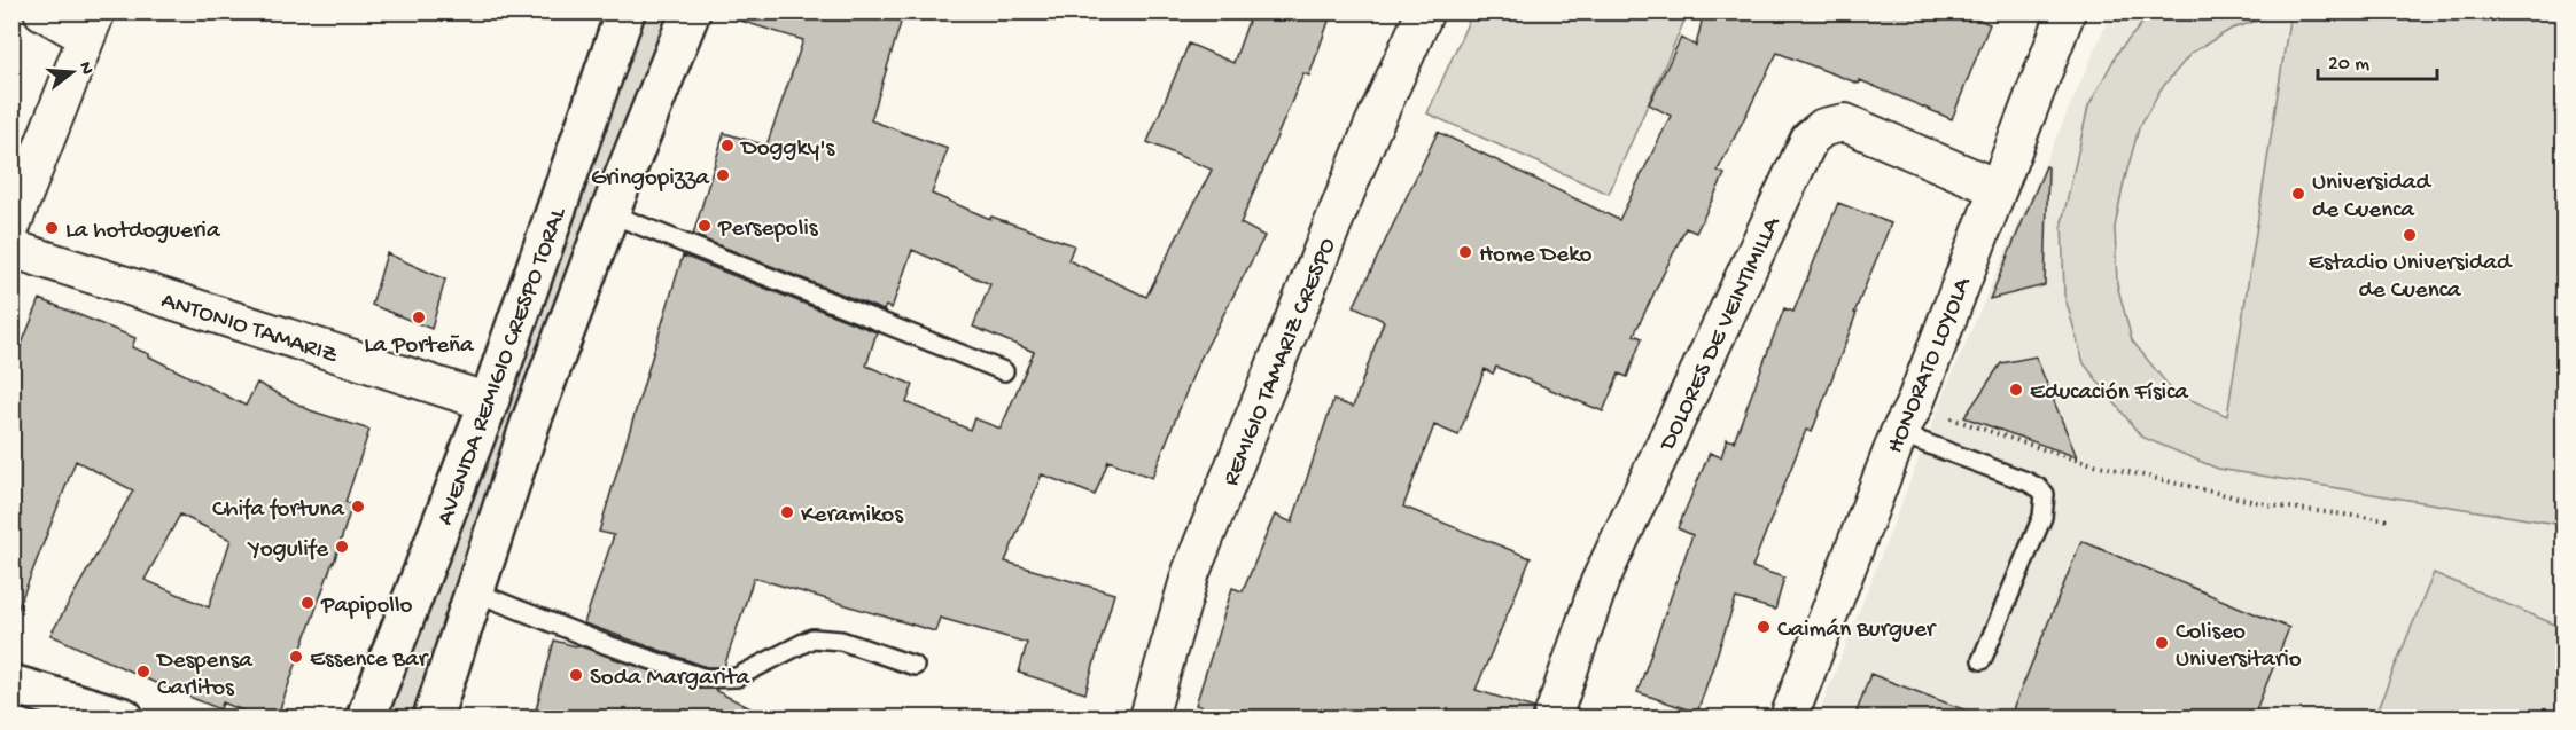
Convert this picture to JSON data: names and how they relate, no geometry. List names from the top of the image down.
{
  "streets": {
    "main road": ["AVENIDA REMIGIO CRESPO TORAL"],
    "street": [
      "ANTONIO TAMARIZ",
      "DOLORES DE VEINTIMILLA",
      "REMIGIO TAMARIZ CRESPO",
      "HONORATO LOYOLA"
    ]
  },
  "crossings": [
    ["ANTONIO TAMARIZ", "AVENIDA REMIGIO CRESPO TORAL"],
    ["DOLORES DE VEINTIMILLA", "HONORATO LOYOLA"]
  ],
  "places": [
    "Doggky's",
    "Gringopizza",
    "Universidad de Cuenca",
    "Persepolis",
    "La hotdogueria",
    "Estadio Universidad de Cuenca",
    "Home Deko",
    "La Porteña",
    "Educación Física",
    "Chifa fortuna",
    "Keramikos",
    "Yogulife",
    "Papipollo",
    "Caimán Burguer",
    "Coliseo Universitario",
    "Essence Bar",
    "Despensa Carlitos",
    "Soda Margarita"
  ],
  "scale_bar": "20 m",
  "north": "right"
}
